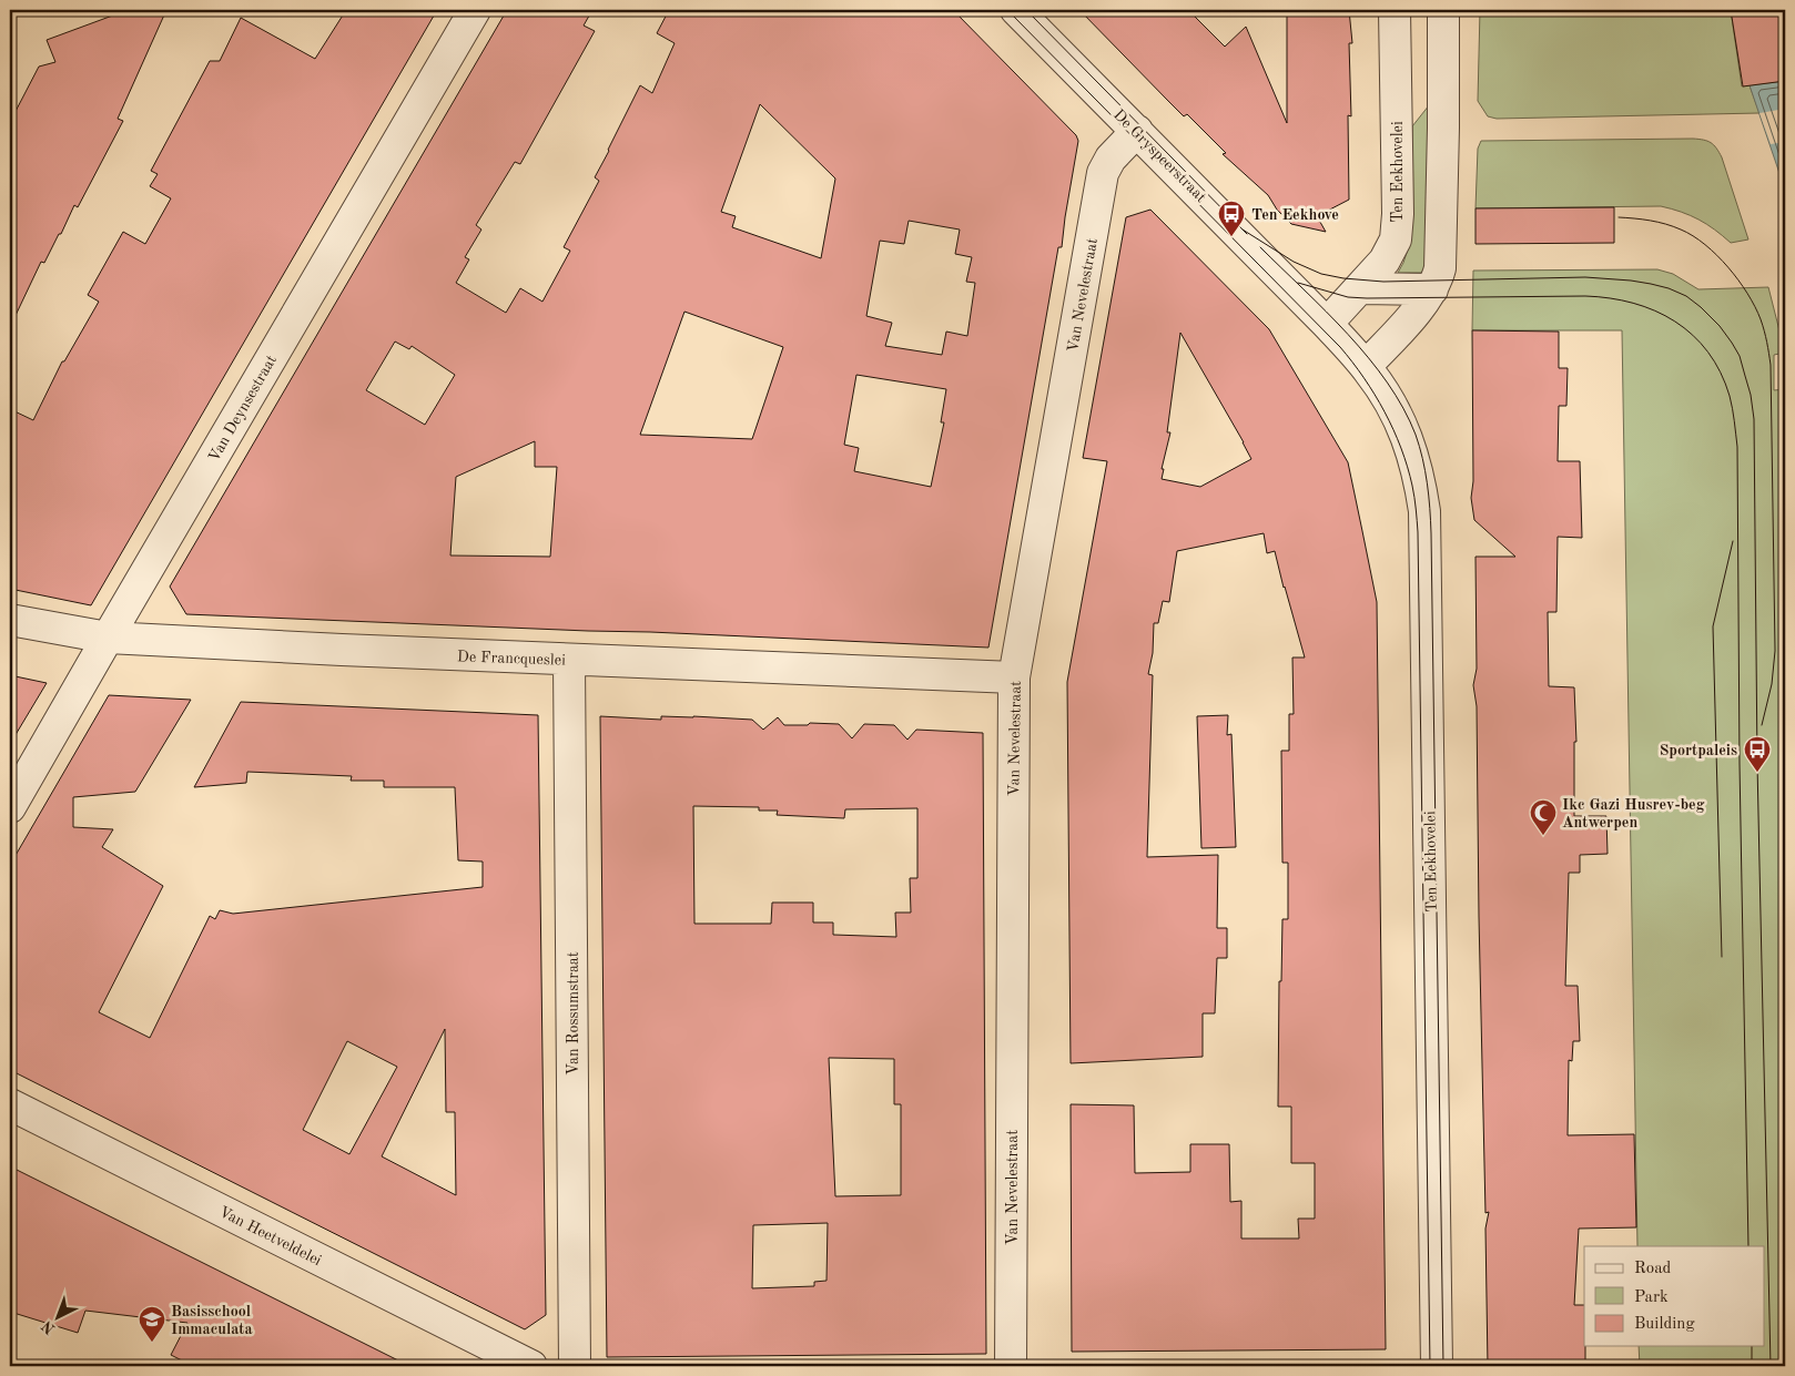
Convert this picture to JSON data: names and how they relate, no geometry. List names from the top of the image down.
{
  "streets": {
    "street": [
      "De Gryspeerstraat",
      "Ten Eekhovelei",
      "Van Nevelestraat",
      "Van Deynsestraat",
      "De Francqueslei",
      "Van Rossumstraat",
      "Van Heetveldelei"
    ]
  },
  "crossings": [
    ["De Gryspeerstraat", "Ten Eekhovelei"],
    ["De Gryspeerstraat", "Van Nevelestraat"],
    ["Van Nevelestraat", "De Francqueslei"],
    ["Van Deynsestraat", "De Francqueslei"],
    ["De Francqueslei", "Van Rossumstraat"]
  ],
  "places": {
    "bus stop": ["Ten Eekhove", "Sportpaleis"],
    "mosque": ["Ikc Gazi Husrev-beg Antwerpen"],
    "school or university": ["Basisschool Immaculata"]
  },
  "legend": ["Road", "Park", "Building"],
  "north": "bottom left"
}
